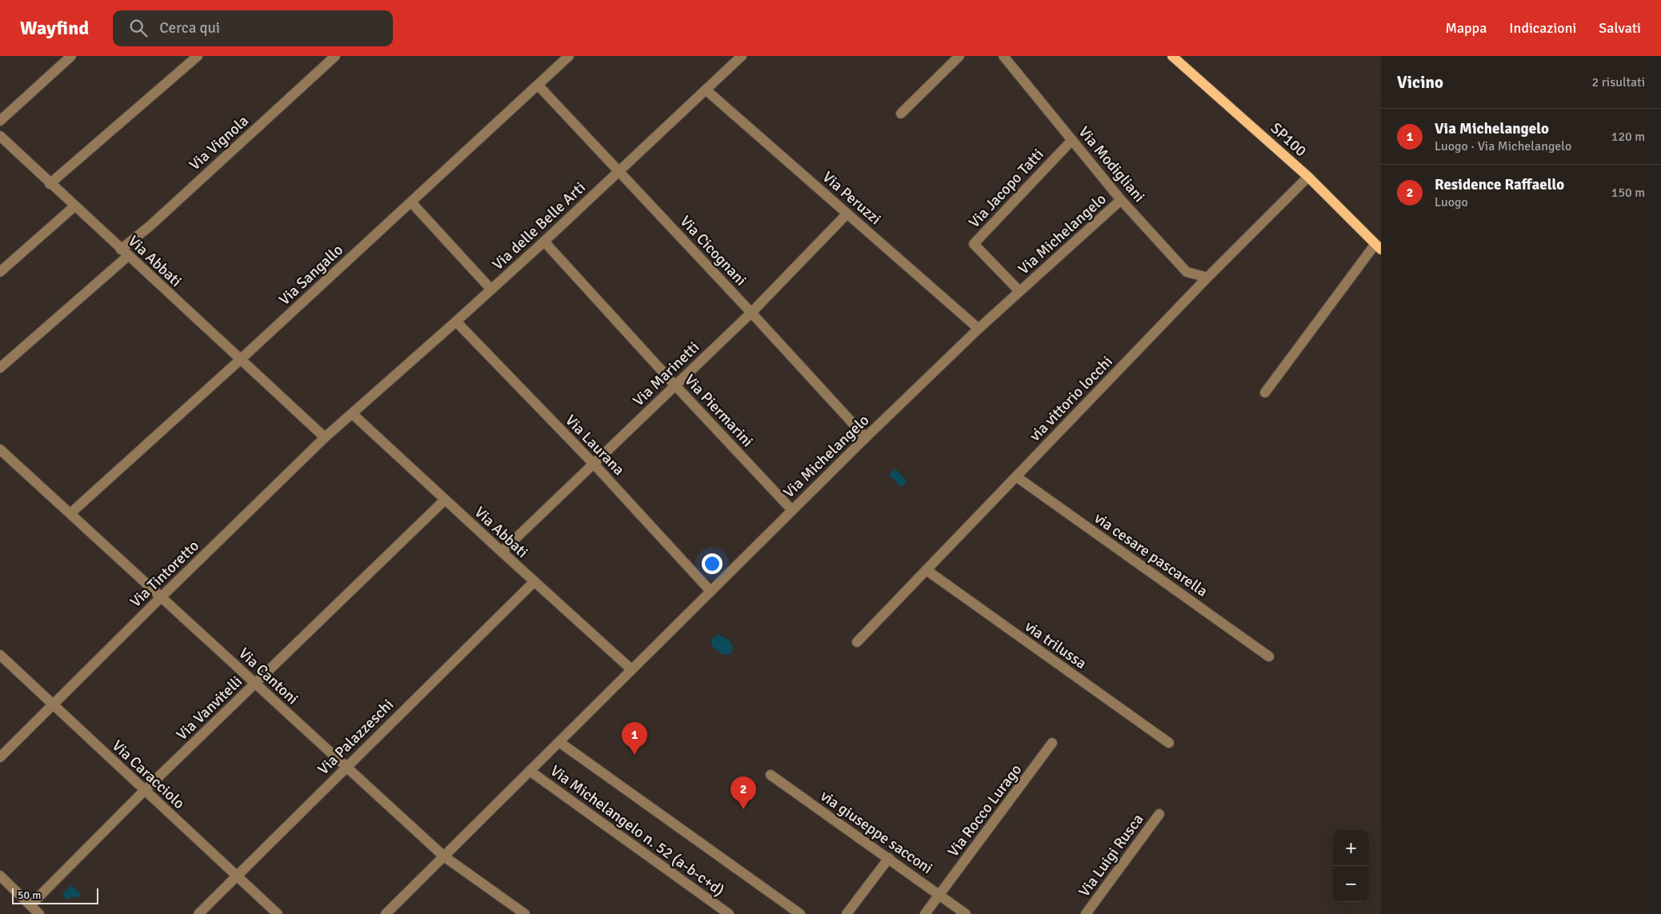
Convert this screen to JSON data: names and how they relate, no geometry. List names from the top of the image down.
{
  "streets": {
    "main road": ["SP100"],
    "street": [
      "Via Vignola",
      "Via Modigliani",
      "Via Jacopo Tatti",
      "Via Peruzzi",
      "Via delle Belle Arti",
      "Via Michelangelo",
      "Via Cicognani",
      "Via Abbati",
      "Via Sangallo",
      "Via Marinetti",
      "via vittorio locchi",
      "Via Piermarini",
      "Via Laurana",
      "via cesare pascarella",
      "Via Tintoretto",
      "via trilussa",
      "Via Cantoni",
      "Via Vanvitelli",
      "Via Palazzeschi",
      "Via Caracciolo",
      "Via Rocco Lurago",
      "Via Michelangelo n. 52 (a-b-c+d)",
      "via giuseppe sacconi",
      "Via Luigi Rusca"
    ]
  },
  "crossings": [
    ["SP100", "via vittorio locchi"],
    ["Via Vignola", "Via Abbati"],
    ["Via Modigliani", "Via Jacopo Tatti"],
    ["Via Modigliani", "Via Michelangelo"],
    ["Via Modigliani", "via vittorio locchi"],
    ["Via Jacopo Tatti", "Via Michelangelo"],
    ["Via Peruzzi", "Via delle Belle Arti"],
    ["Via Peruzzi", "Via Michelangelo"],
    ["Via Peruzzi", "Via Marinetti"],
    ["Via delle Belle Arti", "Via Cicognani"],
    ["Via delle Belle Arti", "Via Abbati"],
    ["Via delle Belle Arti", "Via Piermarini"],
    ["Via delle Belle Arti", "Via Laurana"],
    ["Via delle Belle Arti", "Via Tintoretto"],
    ["Via Michelangelo", "Via Cicognani"],
    ["Via Michelangelo", "Via Abbati"],
    ["Via Michelangelo", "Via Piermarini"],
    ["Via Michelangelo", "Via Laurana"],
    ["Via Michelangelo", "Via Cantoni"],
    ["Via Michelangelo", "Via Michelangelo n. 52 (a-b-c+d)"],
    ["Via Cicognani", "Via Sangallo"],
    ["Via Cicognani", "Via Marinetti"],
    ["Via Abbati", "Via Sangallo"],
    ["Via Abbati", "Via Marinetti"],
    ["Via Abbati", "Via Tintoretto"],
    ["Via Abbati", "Via Vanvitelli"],
    ["Via Abbati", "Via Palazzeschi"],
    ["Via Sangallo", "Via Cantoni"],
    ["Via Marinetti", "Via Piermarini"],
    ["Via Marinetti", "Via Laurana"],
    ["via vittorio locchi", "via cesare pascarella"],
    ["via vittorio locchi", "via trilussa"],
    ["Via Tintoretto", "Via Cantoni"],
    ["Via Tintoretto", "Via Caracciolo"],
    ["Via Cantoni", "Via Vanvitelli"],
    ["Via Cantoni", "Via Palazzeschi"],
    ["Via Vanvitelli", "Via Caracciolo"],
    ["Via Palazzeschi", "Via Caracciolo"],
    ["Via Rocco Lurago", "via giuseppe sacconi"]
  ],
  "scale_bar": "50 m",
  "page": {
    "header": "Wayfind",
    "search": "Cerca qui",
    "nav": ["Mappa", "Indicazioni", "Salvati"],
    "heading": ["Vicino", "2 risultati"],
    "list": [
      {
        "mark": "1",
        "name": "Via Michelangelo",
        "note": "Luogo · Via Michelangelo",
        "value": "120 m"
      },
      {
        "mark": "2",
        "name": "Residence Raffaello",
        "note": "Luogo",
        "value": "150 m"
      }
    ],
    "pins": ["1", "2"],
    "map_buttons": ["+", "−"],
    "scale": "50 m"
  }
}
